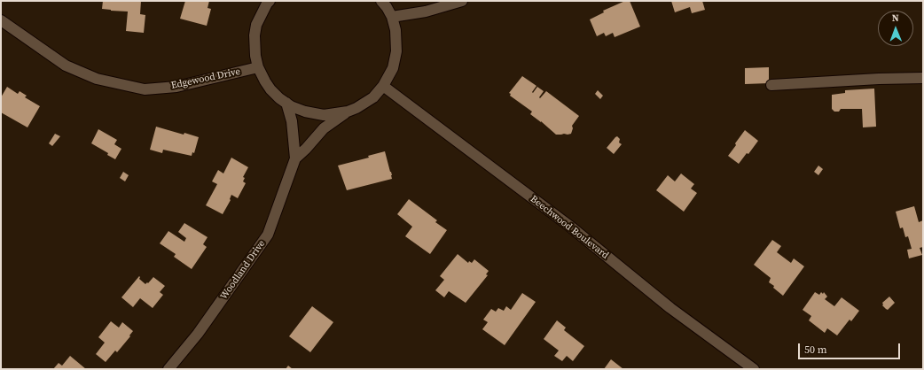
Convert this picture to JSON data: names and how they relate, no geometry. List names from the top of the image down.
{
  "streets": {
    "street": ["Edgewood Drive", "Beechwood Boulevard", "Woodland Drive"]
  },
  "scale_bar": "50 m",
  "north": "top"
}
